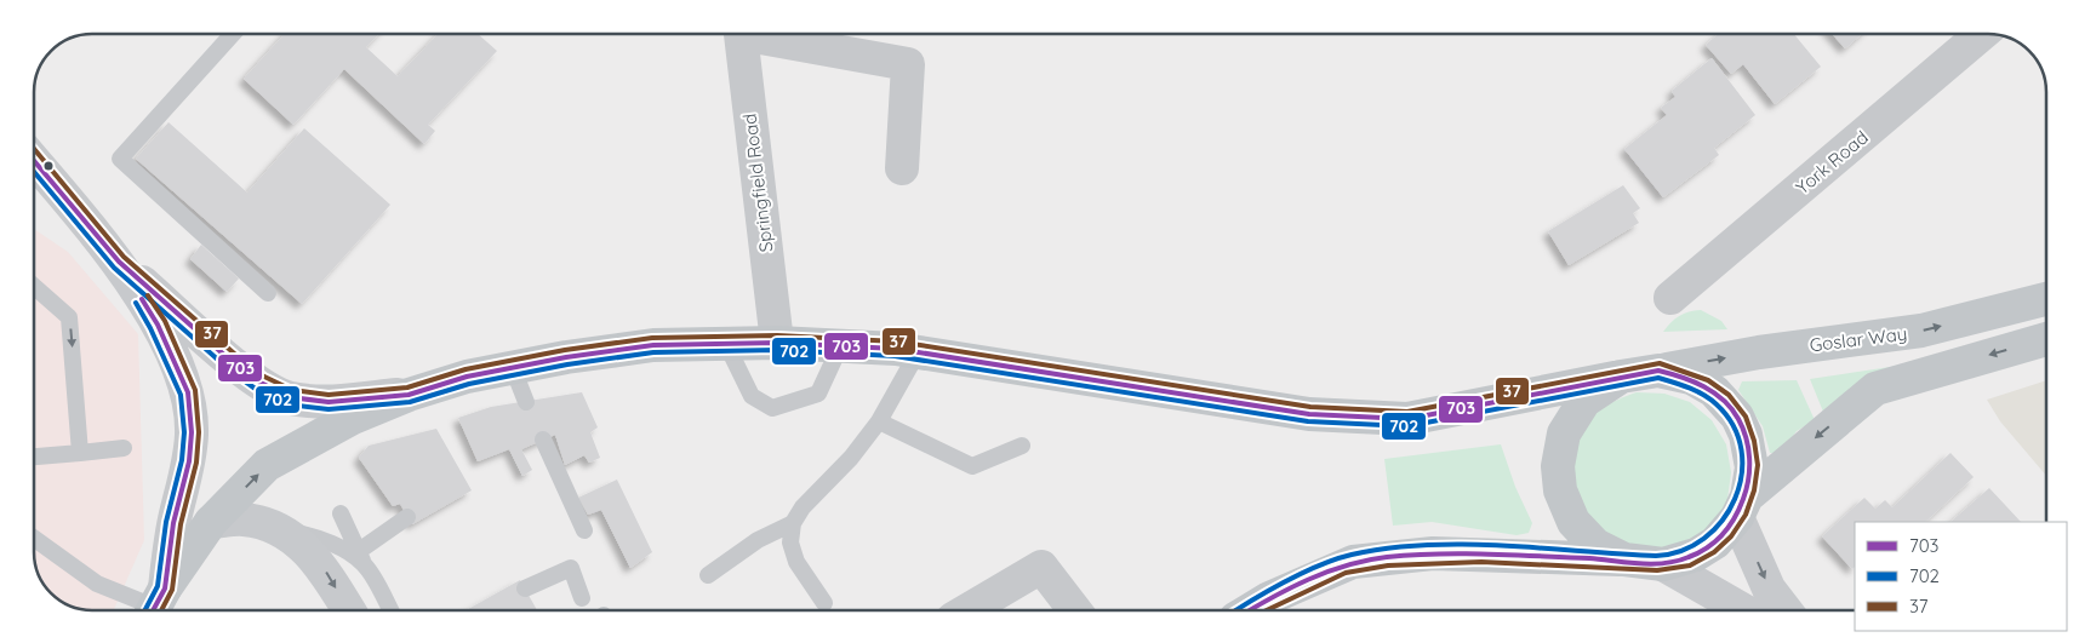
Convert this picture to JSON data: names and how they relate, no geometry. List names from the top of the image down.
{
  "streets": {
    "main road": ["Goslar Way"],
    "street": ["York Road", "Springfield Road"]
  },
  "lines": ["transit line 37", "transit line 703", "transit line 702"],
  "legend": ["703", "702", "37"]
}
